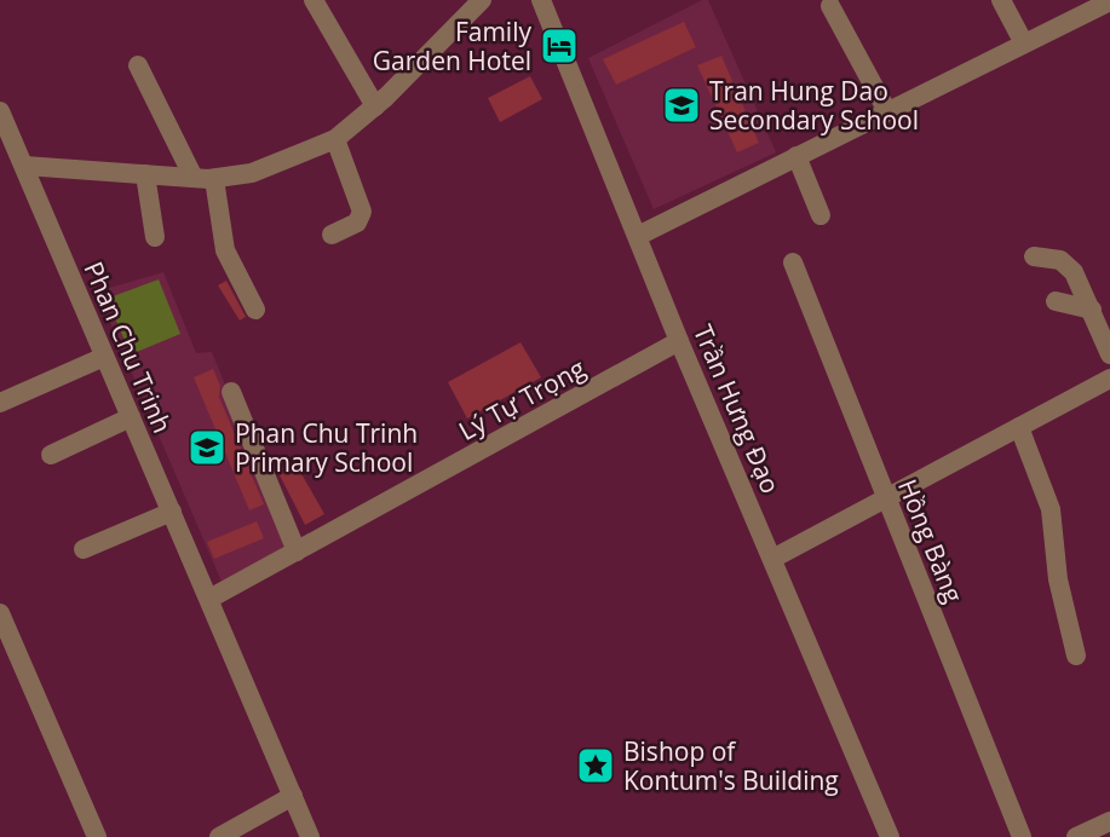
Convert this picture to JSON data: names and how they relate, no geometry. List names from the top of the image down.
{
  "streets": {
    "street": [
      "Phan Chu Trinh",
      "Lý Tự Trọng",
      "Trần Hưng Đạo",
      "Hồng Bàng"
    ]
  },
  "crossings": [
    ["Phan Chu Trinh", "Lý Tự Trọng"],
    ["Lý Tự Trọng", "Trần Hưng Đạo"]
  ],
  "places": {
    "hotel": ["Family Garden Hotel"],
    "school or university": ["Tran Hung Dao Secondary School", "Phan Chu Trinh Primary School"],
    "place": ["Bishop of Kontum's Building"]
  }
}
